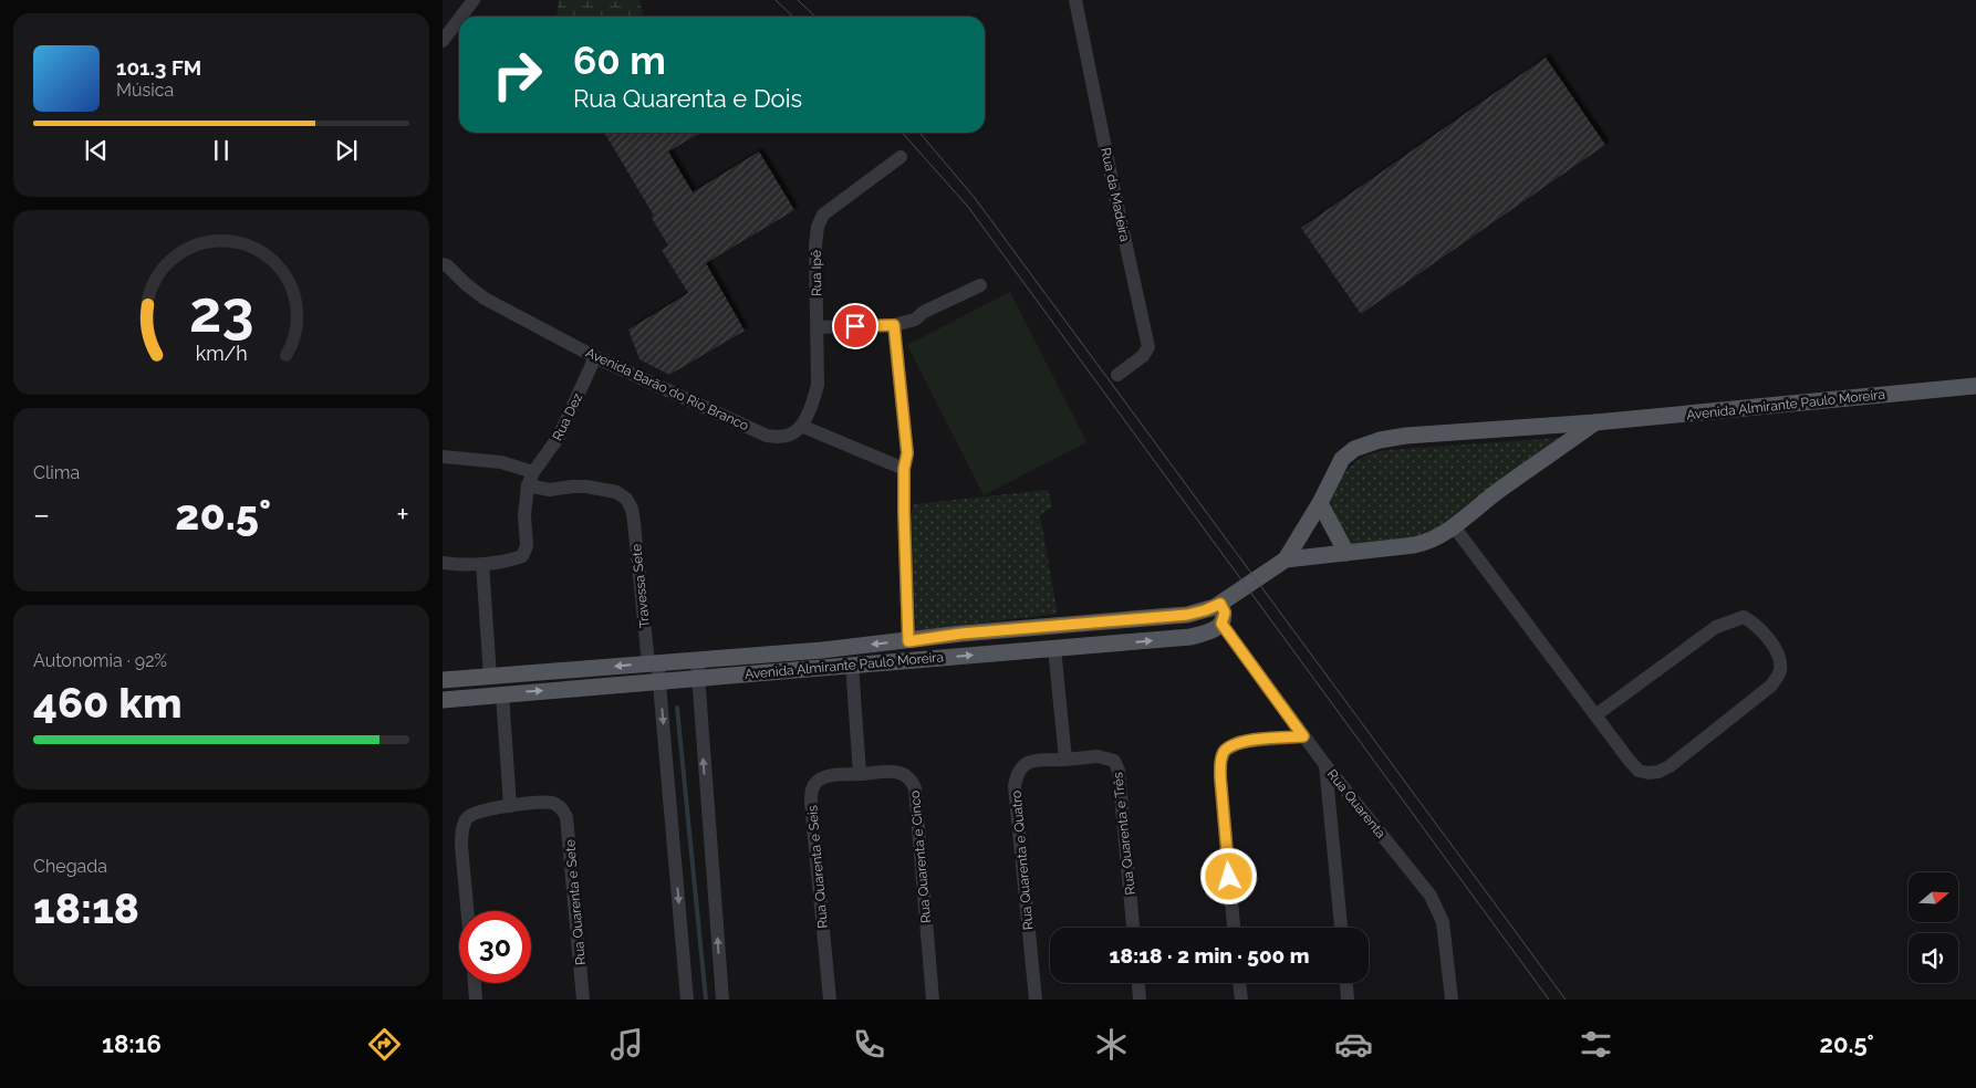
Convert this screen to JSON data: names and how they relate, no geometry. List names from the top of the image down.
{
  "streets": {
    "main road": ["Avenida Almirante Paulo Moreira"],
    "street": [
      "Rua da Madeira",
      "Rua Ipê",
      "Avenida Barão do Rio Branco",
      "Rua Dez",
      "Travessa Sete",
      "Rua Quarenta",
      "Rua Quarenta e Três",
      "Rua Quarenta e Cinco",
      "Rua Quarenta e Quatro",
      "Rua Quarenta e Seis",
      "Rua Quarenta e Sete"
    ]
  },
  "crossings": [
    ["Rua Ipê", "Avenida Barão do Rio Branco"],
    ["Avenida Barão do Rio Branco", "Rua Dez"],
    ["Avenida Almirante Paulo Moreira", "Travessa Sete"],
    ["Avenida Almirante Paulo Moreira", "Rua Quarenta"],
    ["Rua Dez", "Travessa Sete"],
    ["Rua Quarenta e Três", "Rua Quarenta e Quatro"],
    ["Rua Quarenta e Cinco", "Rua Quarenta e Seis"]
  ],
  "north": "right",
  "page": {
    "turn": ["60 m", "Rua Quarenta e Dois"],
    "song": ["101.3 FM", "Música"],
    "tile": [
      "Clima",
      ["Autonomia · 92%", "460 km"],
      ["Chegada", "18:18"]
    ],
    "heat": ["−", "20.5°", "+"],
    "limit": "30",
    "trip": "18:18 · 2 min · 500 m",
    "tabs": ["18:16", "20.5°"],
    "gauge": ["23", "km/h"]
  }
}
